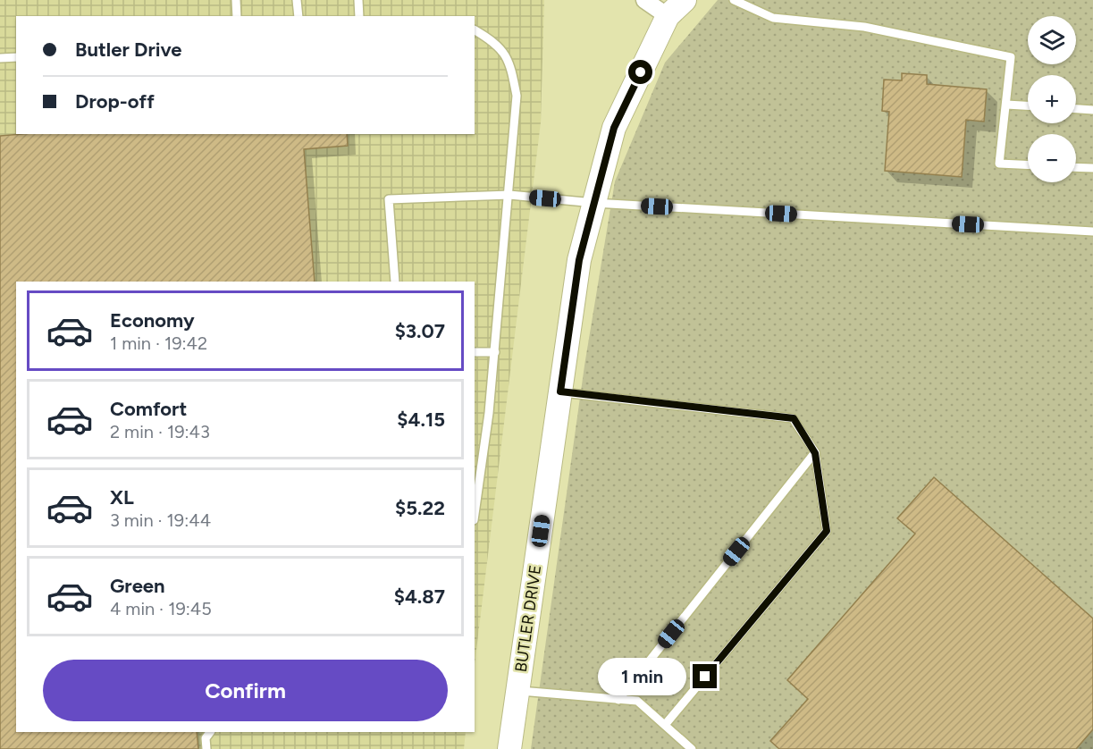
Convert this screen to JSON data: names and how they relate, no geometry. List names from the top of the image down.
{
  "streets": {
    "street": ["BUTLER DRIVE"]
  },
  "page": {
    "map_buttons": ["+", "−"],
    "banner": ["Butler Drive", "Drop-off"],
    "list": [
      {
        "name": "Economy",
        "note": "1 min · 19:42",
        "value": "$3.07"
      },
      {
        "name": "Comfort",
        "note": "2 min · 19:43",
        "value": "$4.15"
      },
      {
        "name": "XL",
        "note": "3 min · 19:44",
        "value": "$5.22"
      },
      {
        "name": "Green",
        "note": "4 min · 19:45",
        "value": "$4.87"
      }
    ],
    "buttons": "Confirm",
    "bubble": "1 min"
  }
}
